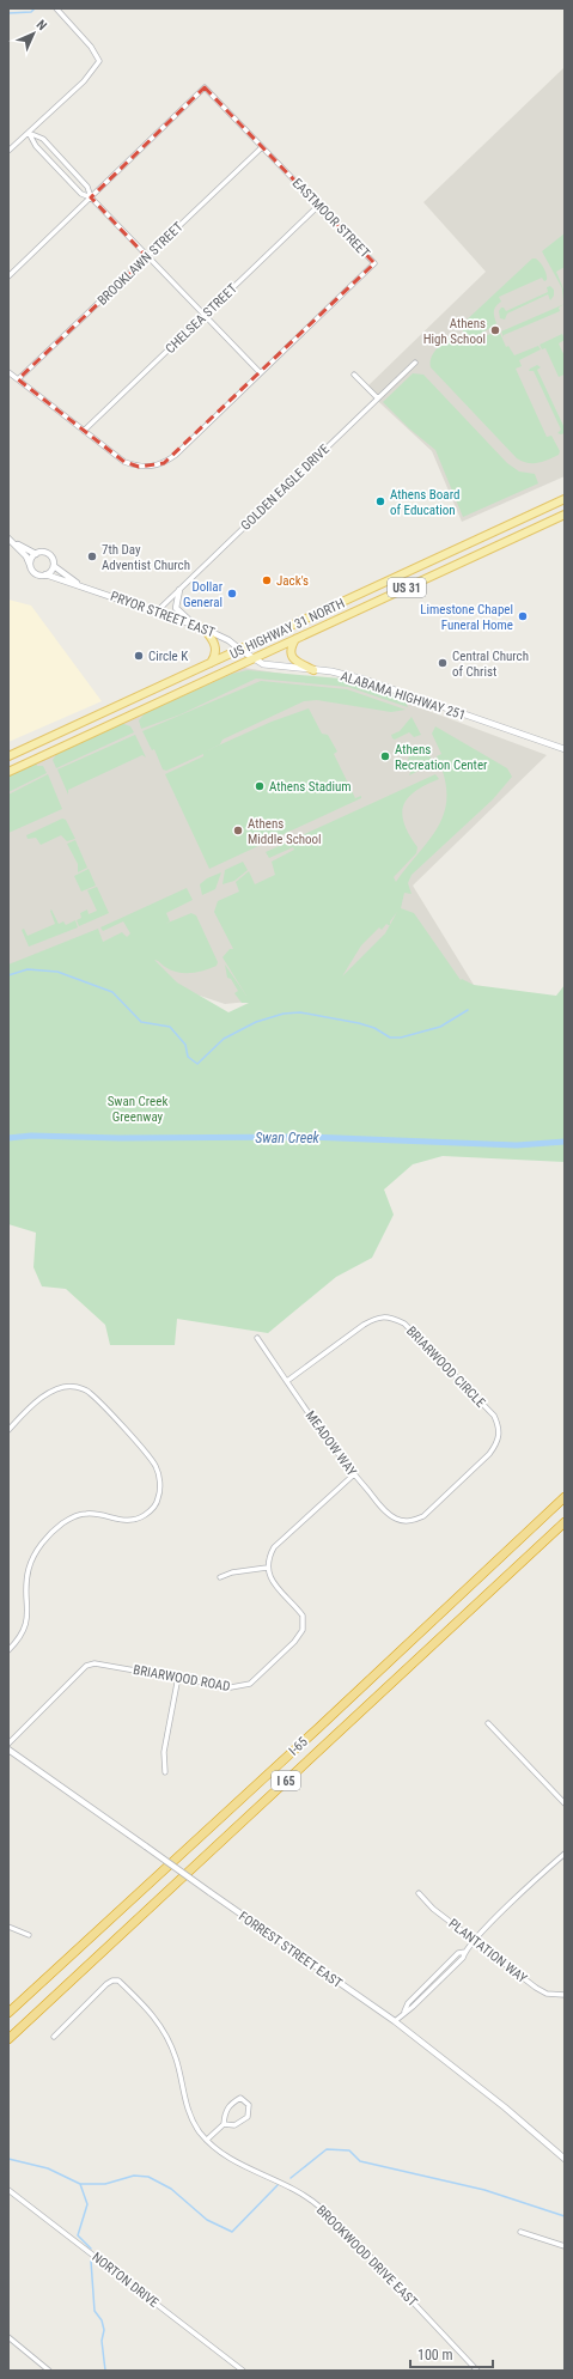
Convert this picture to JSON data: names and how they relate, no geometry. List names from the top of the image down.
{
  "streets": {
    "highway": ["I-65", "I 65"],
    "main road": ["US 31", "US HIGHWAY 31 NORTH", "ALABAMA HIGHWAY 251"],
    "street": [
      "EASTMOOR STREET",
      "BROOKLAWN STREET",
      "CHELSEA STREET",
      "GOLDEN EAGLE DRIVE",
      "PRYOR STREET EAST",
      "BRIARWOOD CIRCLE",
      "MEADOW WAY",
      "BRIARWOOD ROAD",
      "FORREST STREET EAST",
      "PLANTATION WAY",
      "BROOKWOOD DRIVE EAST",
      "NORTON DRIVE"
    ]
  },
  "crossings": [
    ["EASTMOOR STREET", "BROOKLAWN STREET"],
    ["EASTMOOR STREET", "CHELSEA STREET"],
    ["GOLDEN EAGLE DRIVE", "PRYOR STREET EAST"],
    ["PRYOR STREET EAST", "US HIGHWAY 31 NORTH"],
    ["PRYOR STREET EAST", "ALABAMA HIGHWAY 251"],
    ["US HIGHWAY 31 NORTH", "ALABAMA HIGHWAY 251"],
    ["BRIARWOOD CIRCLE", "MEADOW WAY"]
  ],
  "water": ["Swan Creek"],
  "parks": ["Swan Creek Greenway"],
  "places": [
    "Athens High School",
    "Athens Board of Education",
    "7th Day Adventist Church",
    "Jack's",
    "Dollar General",
    "Limestone Chapel Funeral Home",
    "Circle K",
    "Central Church of Christ",
    "Athens Recreation Center",
    "Athens Stadium",
    "Athens Middle School"
  ],
  "scale_bar": "100 m",
  "north": "top right"
}
